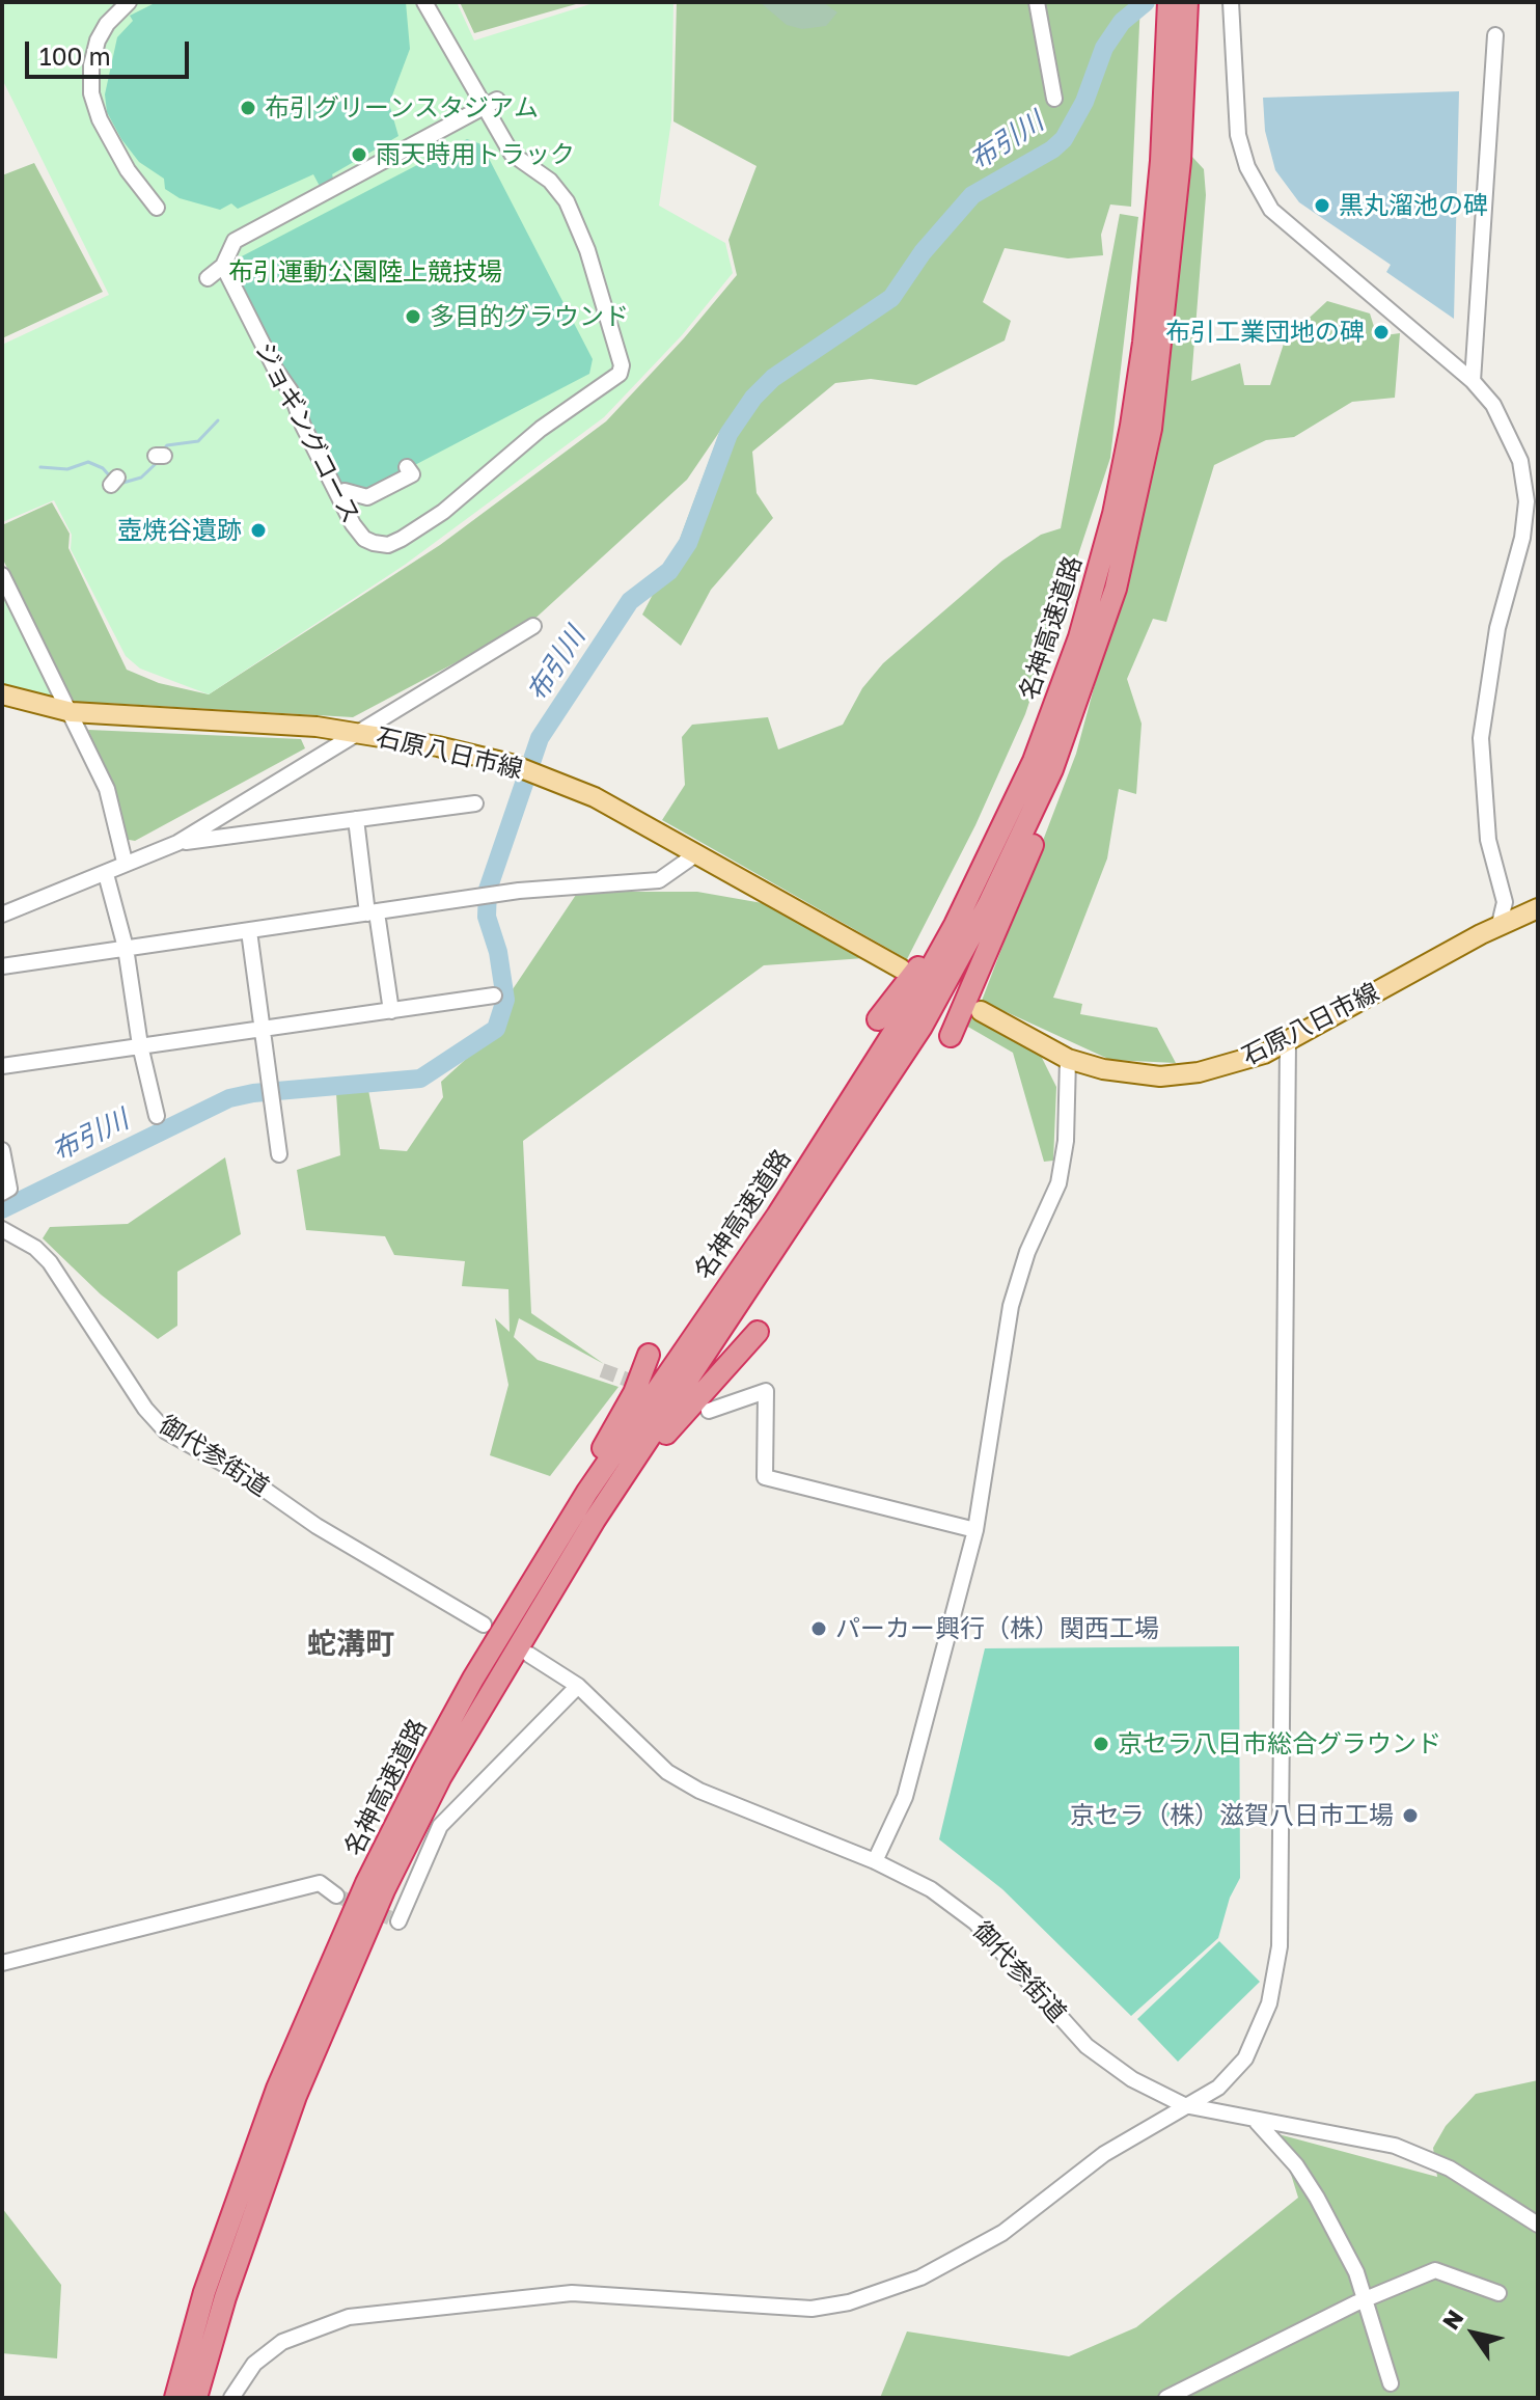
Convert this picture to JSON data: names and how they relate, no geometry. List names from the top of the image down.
{
  "streets": {
    "highway": ["名神高速道路"],
    "main road": ["石原八日市線"],
    "street": ["ジョギングコース", "御代参街道"]
  },
  "districts": ["蛇溝町"],
  "water": ["布引川"],
  "parks": ["布引運動公園陸上競技場"],
  "places": [
    "布引グリーンスタジアム",
    "雨天時用トラック",
    "黒丸溜池の碑",
    "多目的グラウンド",
    "布引工業団地の碑",
    "壺焼谷遺跡",
    "パーカー興行（株）関西工場",
    "京セラ八日市総合グラウンド",
    "京セラ（株）滋賀八日市工場"
  ],
  "scale_bar": "100 m",
  "north": "top left"
}
